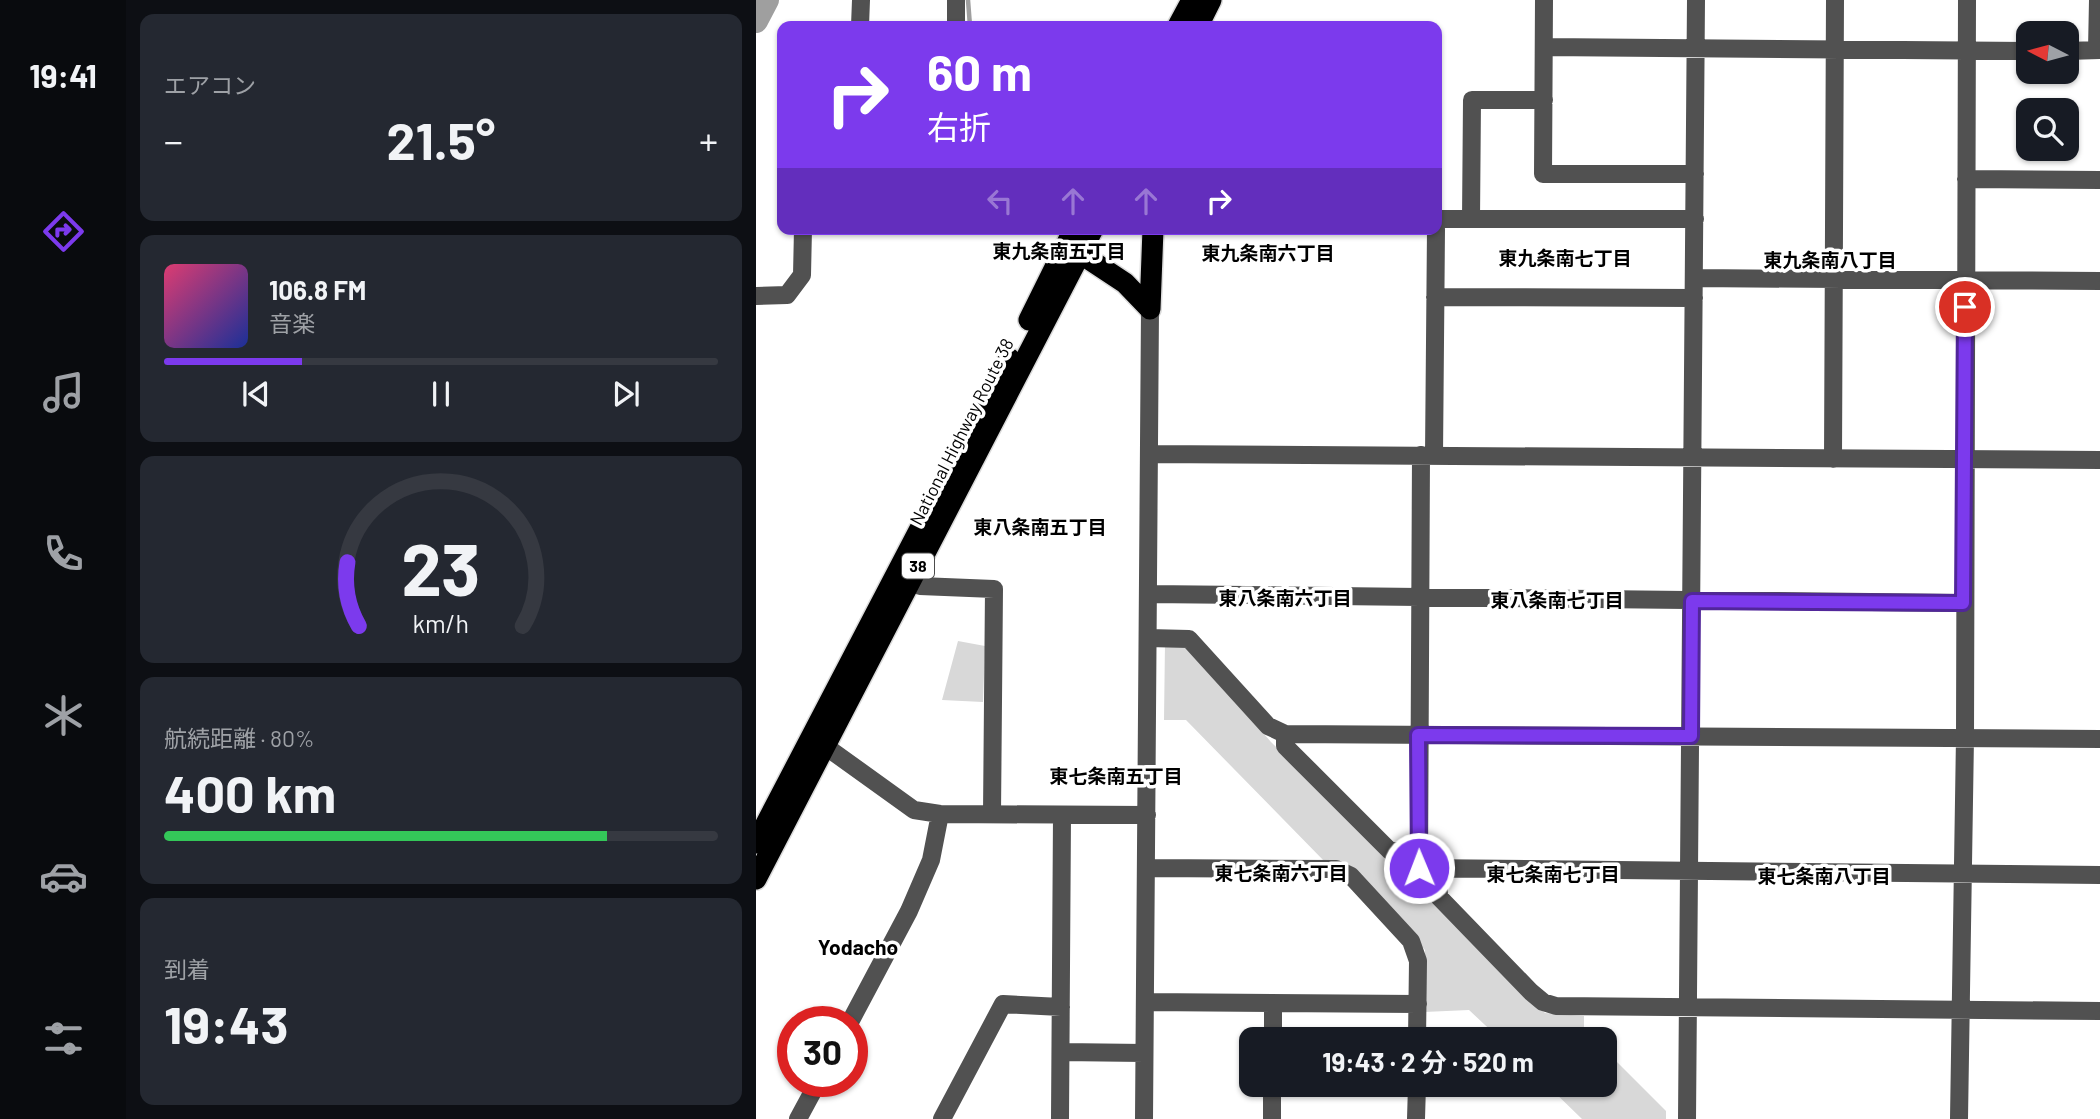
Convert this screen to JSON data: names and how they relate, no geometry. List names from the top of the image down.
{
  "streets": {
    "highway": ["National Highway Route 38", "38"]
  },
  "districts": [
    "東九条南五丁目",
    "東九条南六丁目",
    "東九条南七丁目",
    "東九条南八丁目",
    "東八条南五丁目",
    "東八条南六丁目",
    "東八条南七丁目",
    "東七条南五丁目",
    "東七条南六丁目",
    "東七条南七丁目",
    "東七条南八丁目",
    "Yodacho"
  ],
  "north": "left",
  "page": {
    "tabs": "19:41",
    "tile": [
      "エアコン",
      ["航続距離 · 80%", "400 km"],
      ["到着", "19:43"]
    ],
    "turn": ["60 m", "右折"],
    "heat": ["−", "21.5°", "+"],
    "song": ["106.8 FM", "音楽"],
    "limit": "30",
    "trip": "19:43 · 2 分 · 520 m",
    "gauge": ["23", "km/h"]
  }
}
